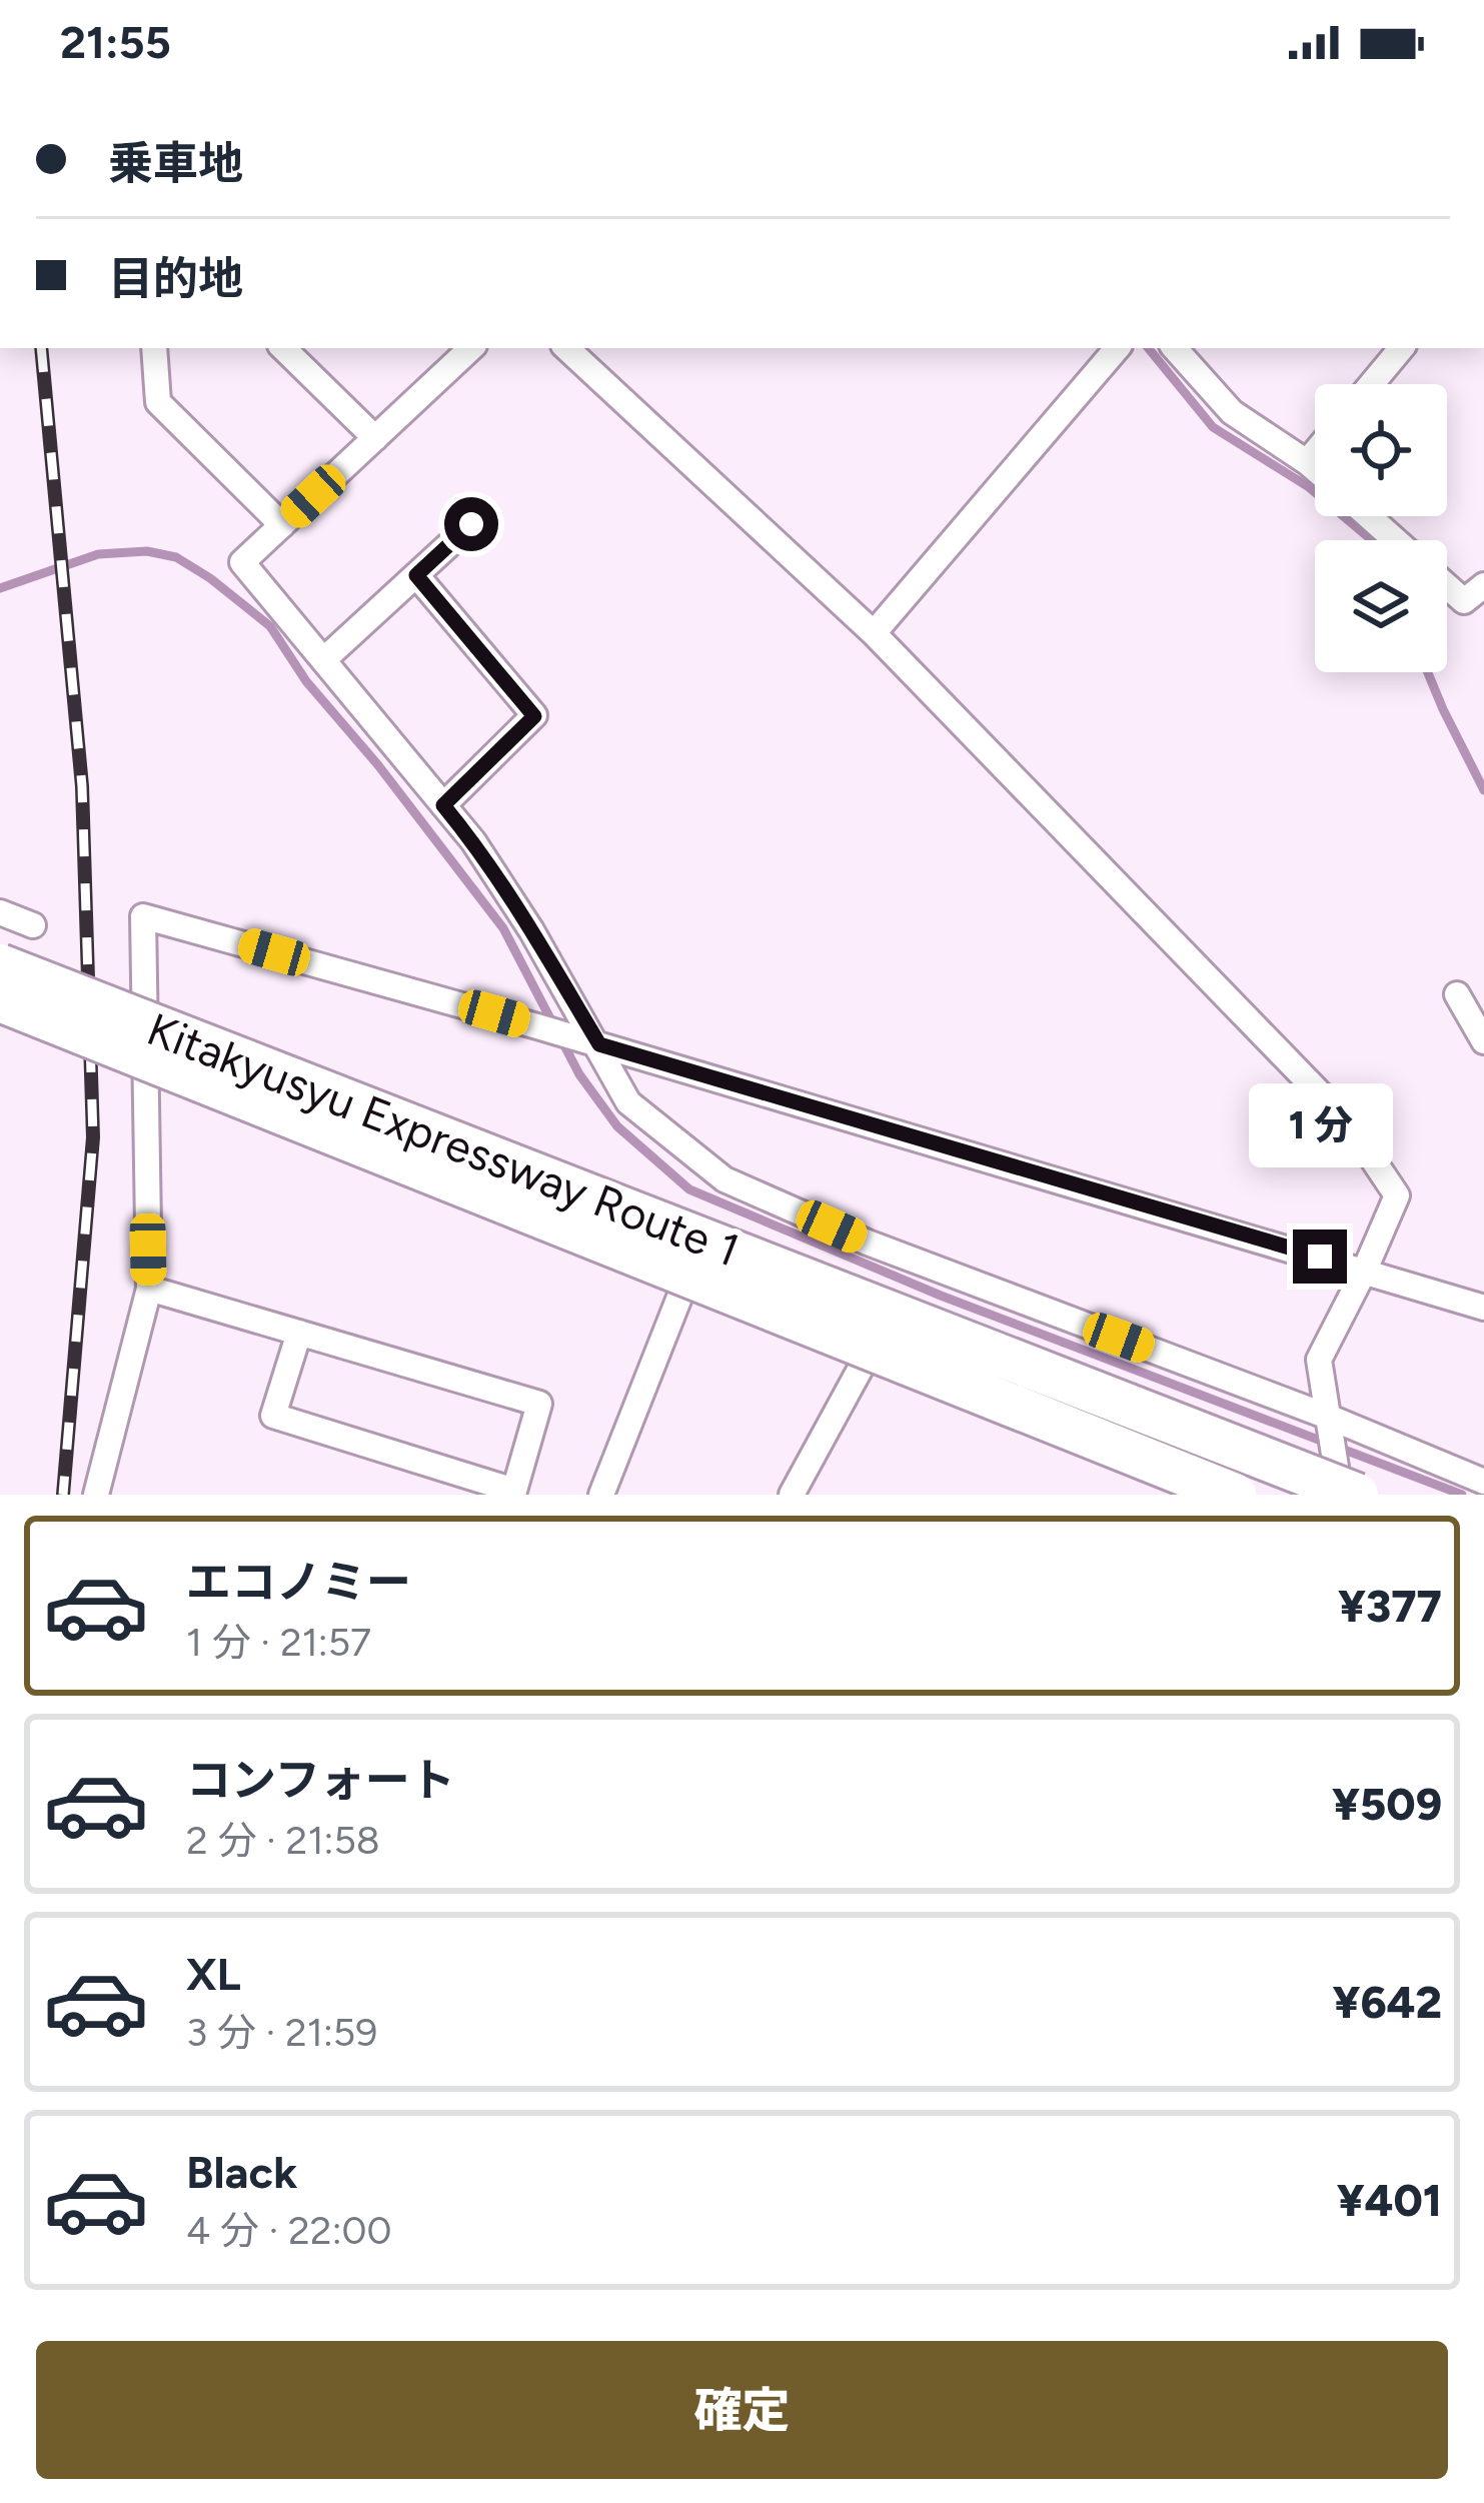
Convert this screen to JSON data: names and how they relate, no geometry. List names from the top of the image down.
{
  "streets": {
    "highway": ["Kitakyusyu Expressway Route 1"]
  },
  "page": {
    "status": "21:55",
    "banner": ["乗車地", "目的地"],
    "bubble": "1 分",
    "list": [
      {
        "name": "エコノミー",
        "note": "1 分 · 21:57",
        "value": "¥377"
      },
      {
        "name": "コンフォート",
        "note": "2 分 · 21:58",
        "value": "¥509"
      },
      {
        "name": "XL",
        "note": "3 分 · 21:59",
        "value": "¥642"
      },
      {
        "name": "Black",
        "note": "4 分 · 22:00",
        "value": "¥401"
      }
    ],
    "buttons": "確定"
  }
}
